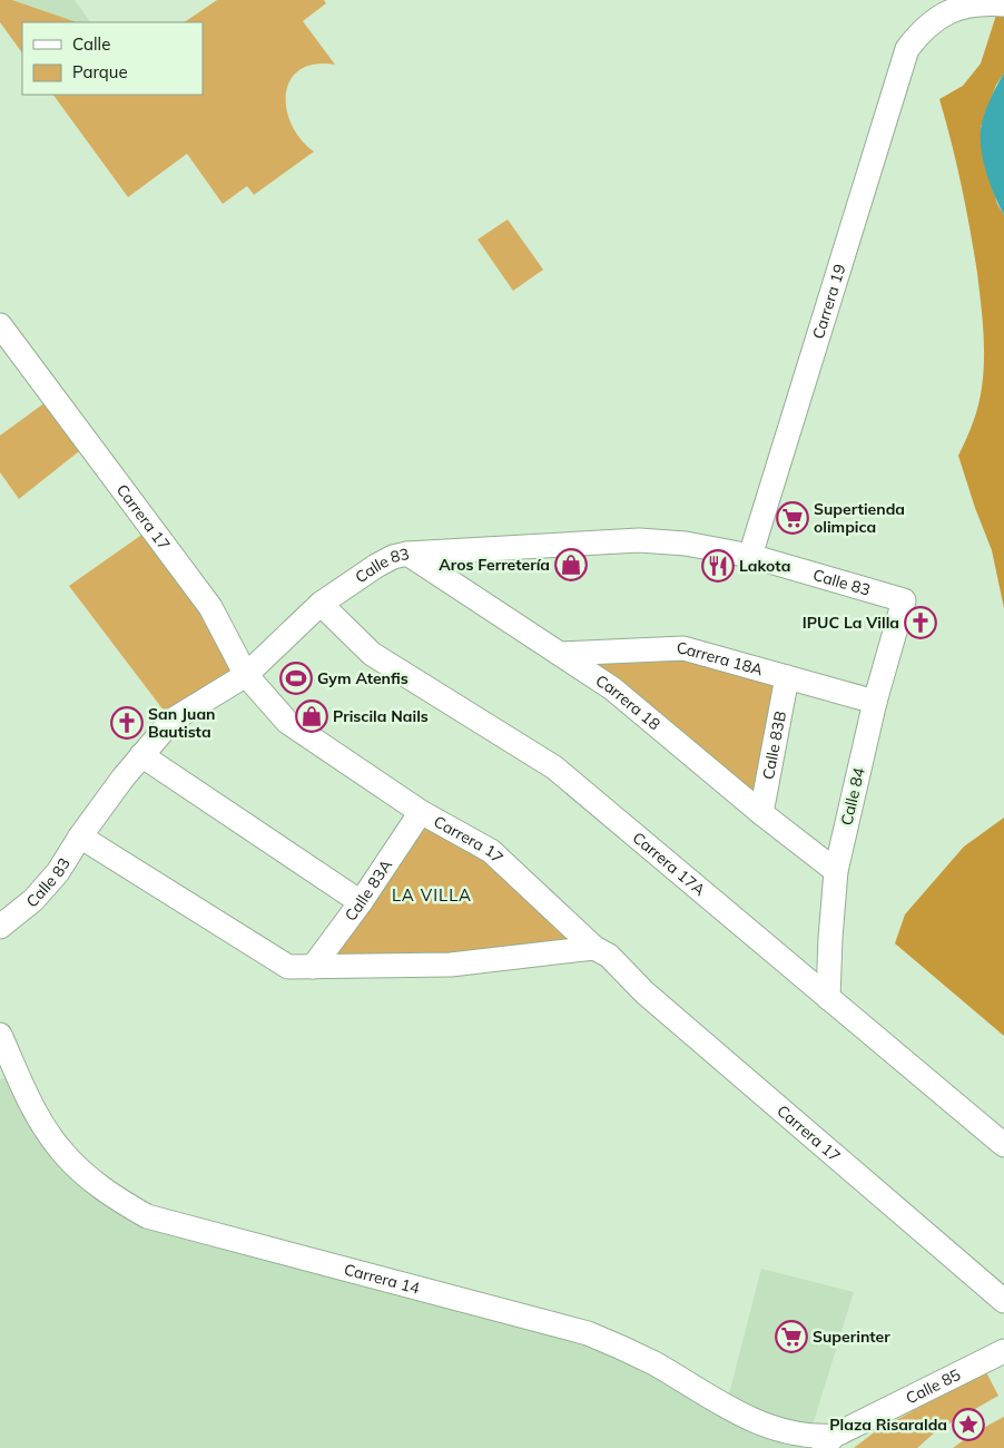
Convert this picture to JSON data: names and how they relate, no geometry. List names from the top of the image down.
{
  "streets": {
    "street": [
      "Carrera 19",
      "Carrera 17",
      "Calle 83",
      "Carrera 18A",
      "Carrera 18",
      "Calle 83B",
      "Calle 84",
      "Carrera 17A",
      "Calle 83A",
      "Carrera 14",
      "Calle 85"
    ]
  },
  "crossings": [
    ["Carrera 19", "Calle 83"],
    ["Carrera 17", "Calle 83"],
    ["Carrera 17", "Calle 83A"],
    ["Calle 83", "Carrera 18"],
    ["Calle 83", "Calle 84"],
    ["Calle 83", "Carrera 17A"],
    ["Carrera 18A", "Carrera 18"],
    ["Carrera 18A", "Calle 83B"],
    ["Carrera 18A", "Calle 84"],
    ["Carrera 18", "Calle 83B"],
    ["Carrera 18", "Calle 84"],
    ["Calle 84", "Carrera 17A"],
    ["Carrera 14", "Calle 85"]
  ],
  "districts": ["LA VILLA"],
  "places": {
    "supermarket": ["Supertienda olimpica", "Superinter"],
    "shop": ["Aros Ferretería", "Priscila Nails"],
    "restaurant": ["Lakota"],
    "church": ["IPUC La Villa", "San Juan Bautista"],
    "sports": ["Gym Atenfis"],
    "place": ["Plaza Risaralda"]
  },
  "legend": ["Calle", "Parque"]
}
